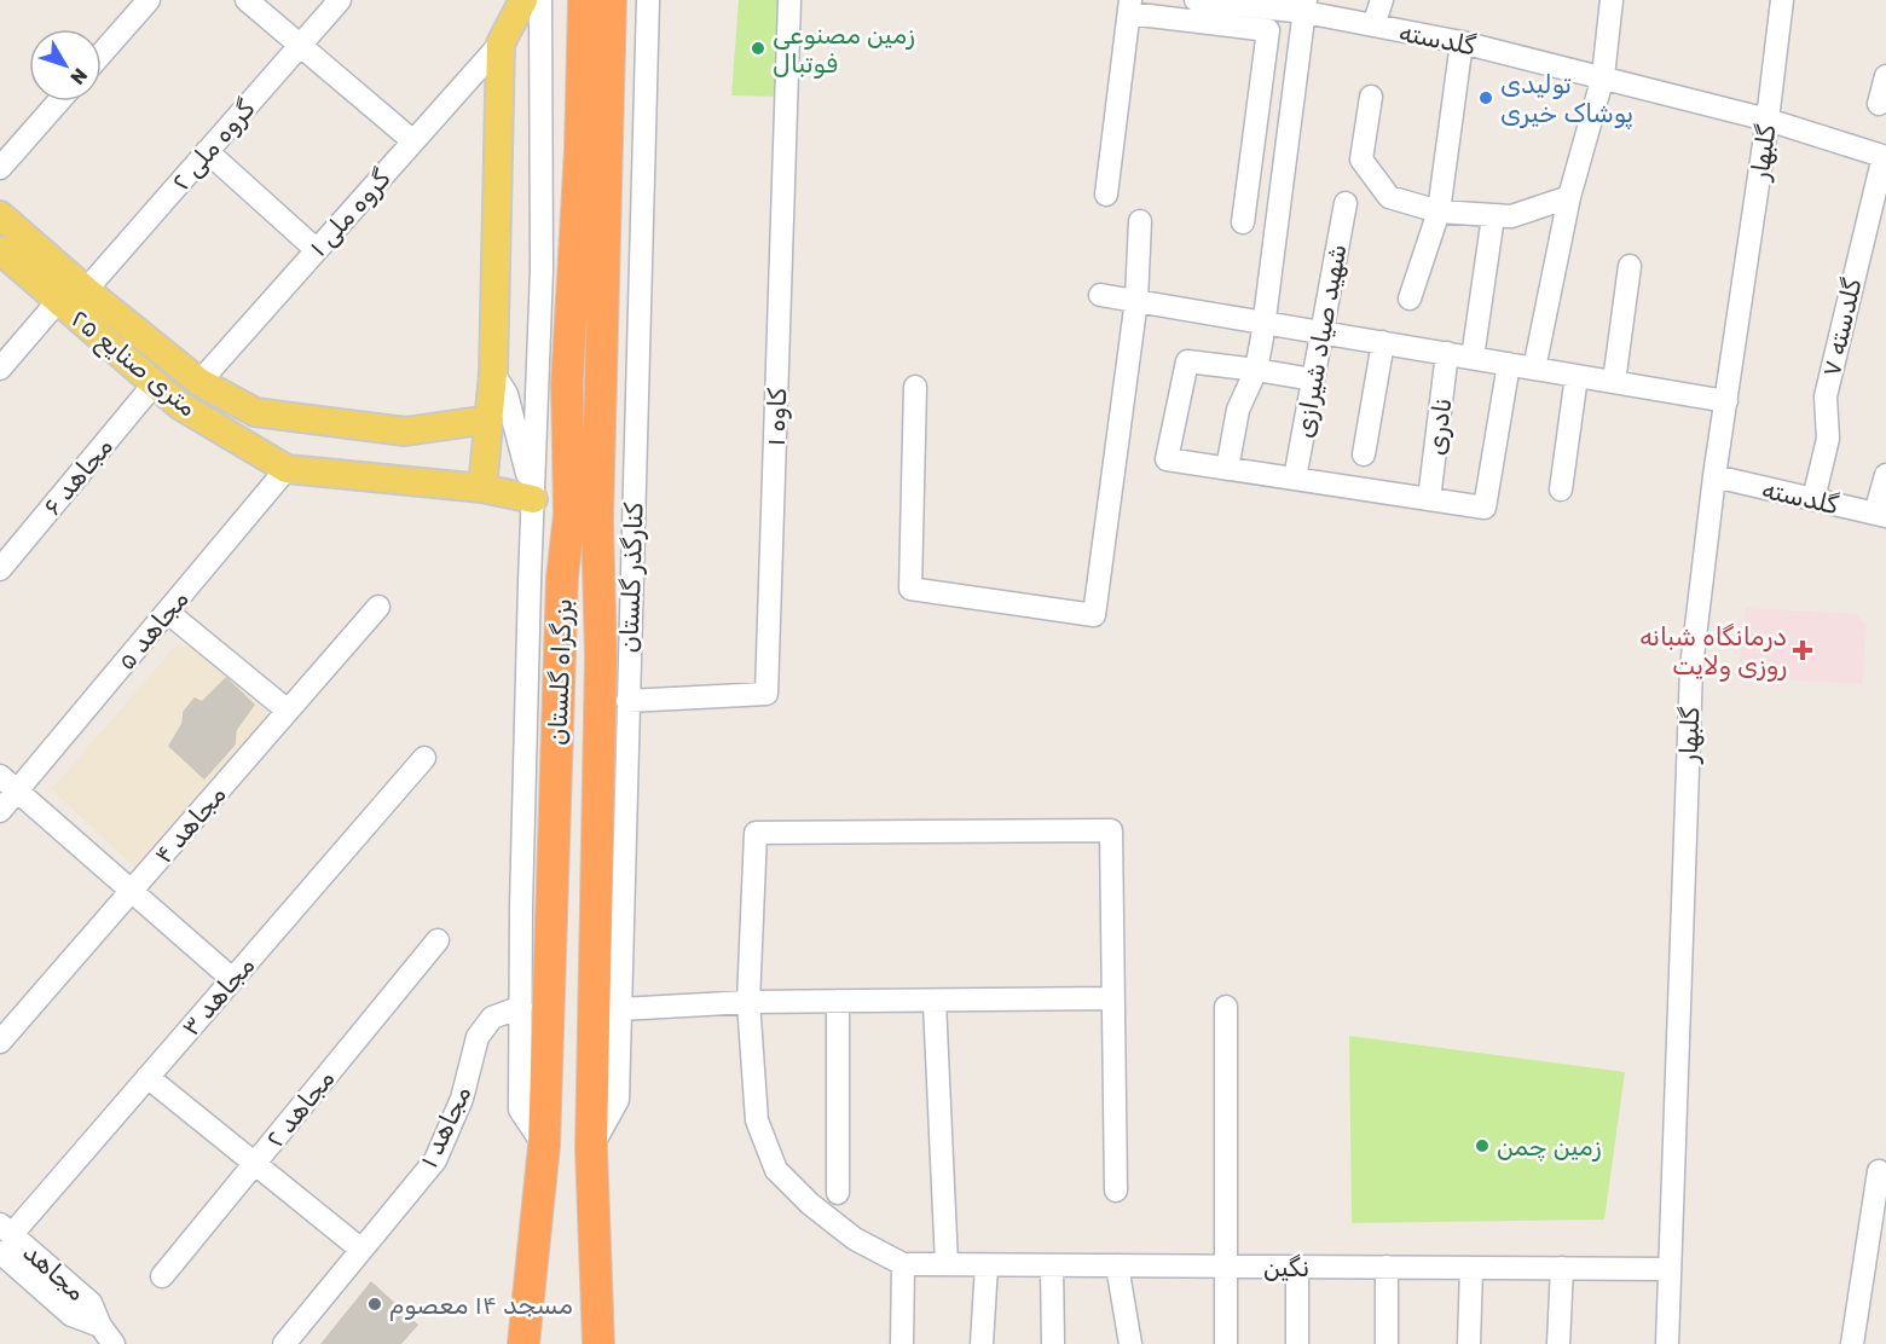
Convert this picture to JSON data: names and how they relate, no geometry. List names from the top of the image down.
{
  "streets": {
    "highway": ["بزرگراه گلستان"],
    "main road": ["۲۵ متری صنایع"],
    "street": [
      "گلدسته",
      "گروه ملی ۲",
      "گلبهار",
      "گروه ملی ۱",
      "گلدسته ۷",
      "شهید صیاد شیرازی",
      "کاوه ۱",
      "نادری",
      "۶ مجاهد",
      "کنارگذر گلستان",
      "۵ مجاهد",
      "مجاهد ۴",
      "مجاهد ۳",
      "مجاهد ۲",
      "۱ مجاهد",
      "نگین",
      "مجاهد"
    ]
  },
  "crossings": [
    ["گلدسته", "گلبهار"],
    ["گلدسته", "گلدسته ۷"],
    ["گروه ملی ۲", "۲۵ متری صنایع"],
    ["گلبهار", "نگین"],
    ["گروه ملی ۱", "۲۵ متری صنایع"],
    ["۲۵ متری صنایع", "۶ مجاهد"],
    ["۲۵ متری صنایع", "۵ مجاهد"],
    ["کاوه ۱", "کنارگذر گلستان"],
    ["کاوه ۱", "بزرگراه گلستان"],
    ["کنارگذر گلستان", "بزرگراه گلستان"],
    ["مجاهد ۳", "مجاهد"]
  ],
  "places": {
    "other": [
      "زمین مصنوعی فوتبال",
      "تولیدی پوشاک خیری",
      "زمین چمن",
      "مسجد ۱۴ معصوم"
    ],
    "health": ["درمانگاه شبانه روزی ولایت"]
  },
  "north": "bottom right"
}
